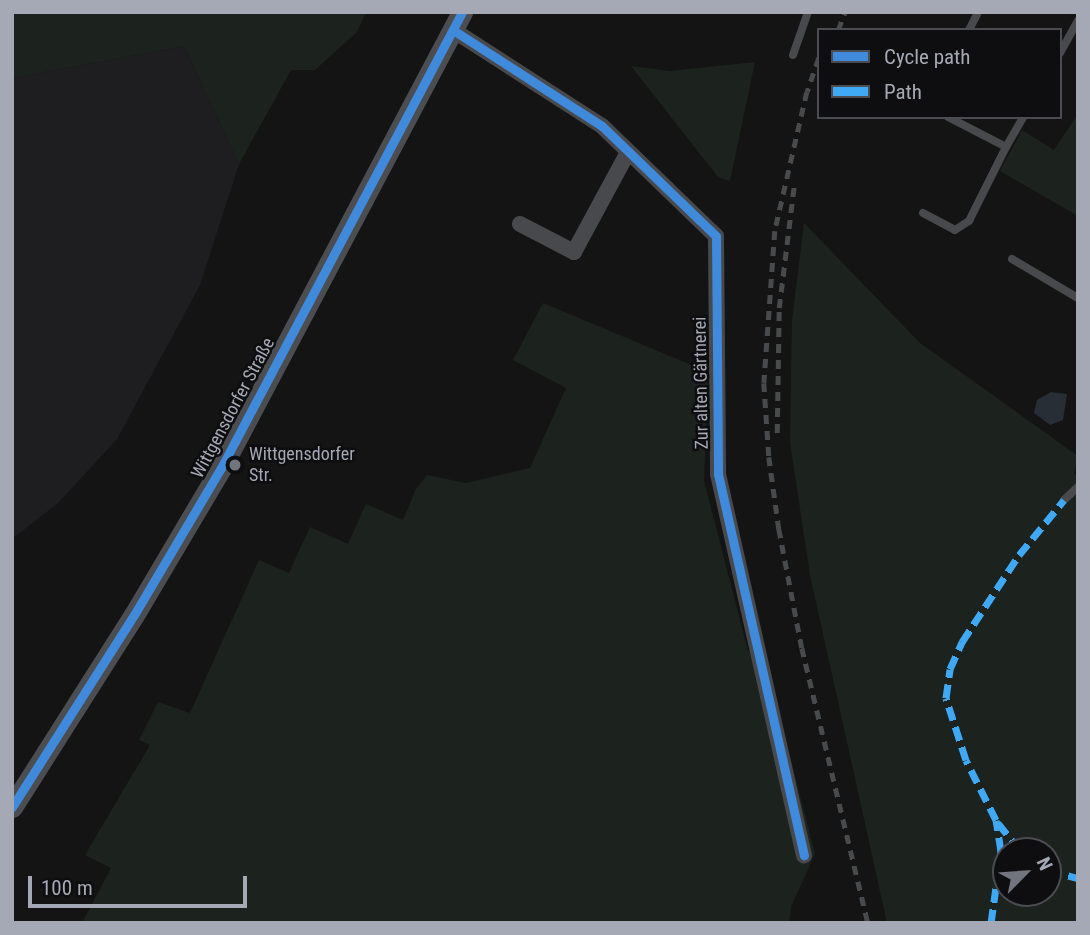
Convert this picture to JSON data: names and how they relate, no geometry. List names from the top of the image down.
{
  "streets": {
    "street": ["Zur alten Gärtnerei", "Wittgensdorfer Straße"]
  },
  "crossings": [
    ["Zur alten Gärtnerei", "Wittgensdorfer Straße"]
  ],
  "places": ["Wittgensdorfer Str."],
  "legend": ["Cycle path", "Path"],
  "scale_bar": "100 m",
  "north": "top right"
}
